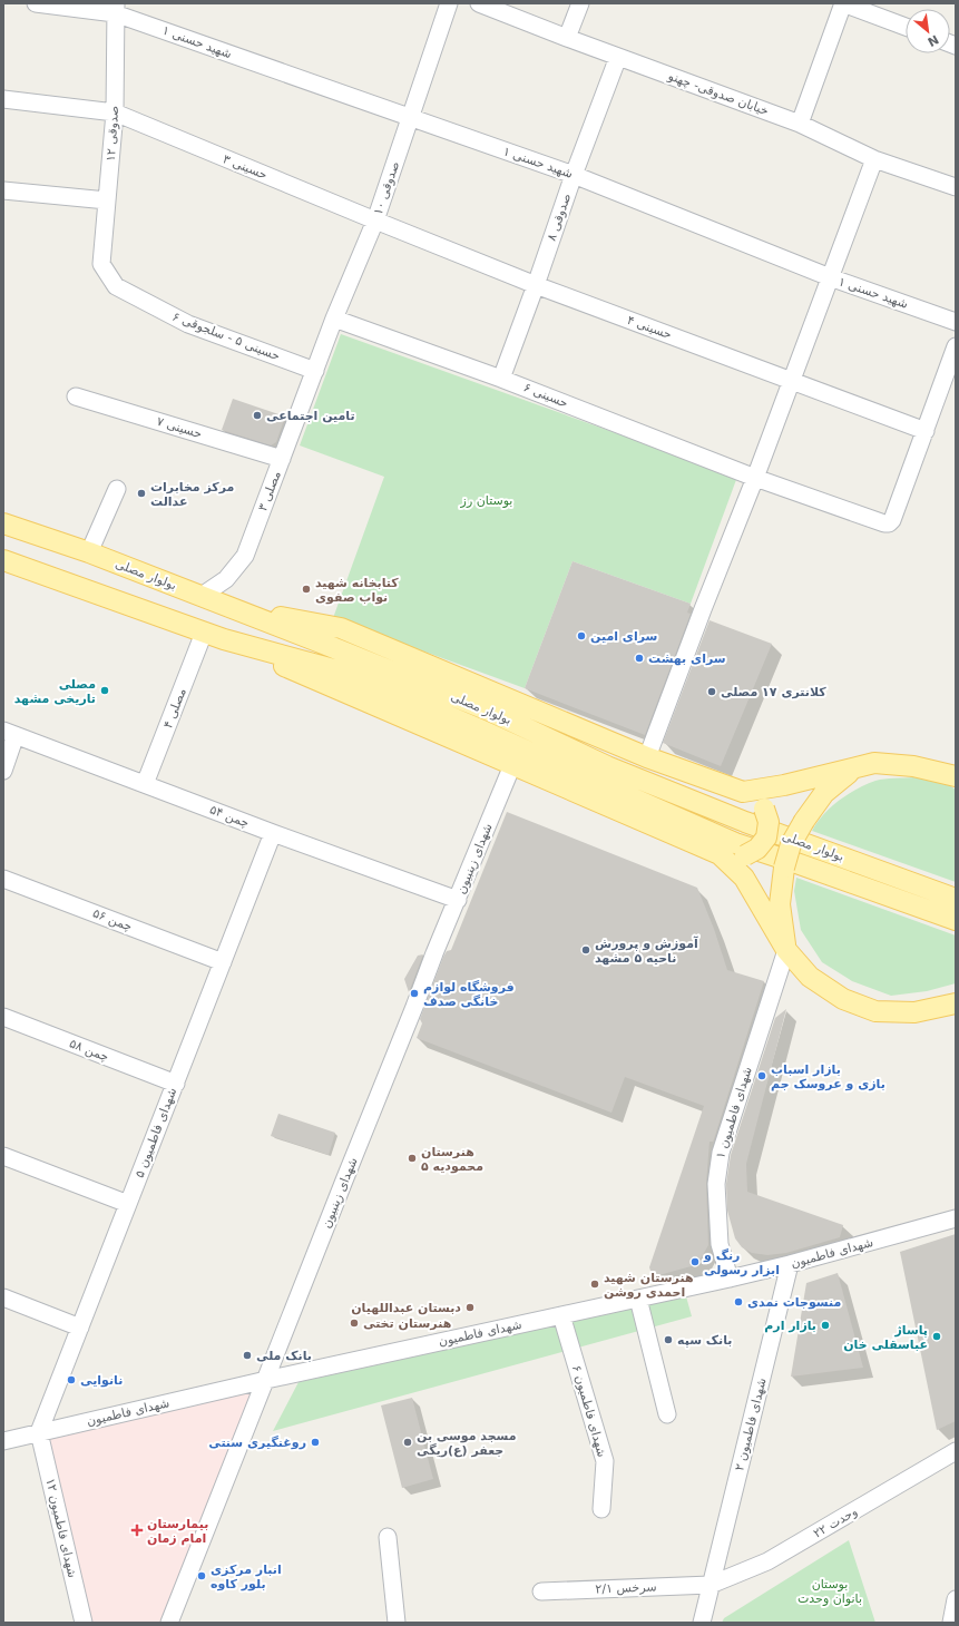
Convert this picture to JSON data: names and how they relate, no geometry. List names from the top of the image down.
{
  "streets": {
    "main road": ["بولوار مصلی"],
    "street": [
      "شهید حسنی ۱",
      "خیابان صدوقی- چهنو",
      "صدوقی ۱۲",
      "حسینی ۳",
      "صدوقی ۱۰",
      "صدوقی ۸",
      "حسینی ۴",
      "حسینی ۵ - سلجوقی ۶",
      "حسینی ۶",
      "حسینی ۷",
      "مصلی ۳",
      "مصلی ۴",
      "چمن ۵۴",
      "شهدای زینبیون",
      "چمن ۵۶",
      "چمن ۵۸",
      "شهدای فاطمیون ۱",
      "شهدای فاطمیون ۵",
      "شهدای فاطمیون",
      "شهدای فاطمیون ۶",
      "شهدای فاطمیون ۲",
      "وحدت ۲۲",
      "شهدای فاطمیون ۱۲",
      "سرخس ۲/۱"
    ]
  },
  "crossings": [
    ["شهید حسنی ۱", "صدوقی ۱۲"],
    ["شهید حسنی ۱", "صدوقی ۱۰"],
    ["شهید حسنی ۱", "صدوقی ۸"],
    ["خیابان صدوقی- چهنو", "صدوقی ۸"],
    ["صدوقی ۱۲", "حسینی ۳"],
    ["صدوقی ۱۲", "حسینی ۵ - سلجوقی ۶"],
    ["حسینی ۳", "صدوقی ۱۰"],
    ["حسینی ۳", "حسینی ۴"],
    ["صدوقی ۱۰", "حسینی ۴"],
    ["صدوقی ۱۰", "حسینی ۵ - سلجوقی ۶"],
    ["صدوقی ۱۰", "حسینی ۶"],
    ["صدوقی ۱۰", "مصلی ۳"],
    ["صدوقی ۸", "حسینی ۴"],
    ["صدوقی ۸", "حسینی ۶"],
    ["حسینی ۴", "حسینی ۶"],
    ["حسینی ۵ - سلجوقی ۶", "مصلی ۳"],
    ["حسینی ۷", "مصلی ۳"],
    ["مصلی ۳", "بولوار مصلی"],
    ["بولوار مصلی", "مصلی ۴"],
    ["مصلی ۴", "چمن ۵۴"],
    ["چمن ۵۴", "شهدای زینبیون"],
    ["چمن ۵۴", "شهدای فاطمیون ۵"],
    ["شهدای زینبیون", "شهدای فاطمیون"],
    ["چمن ۵۶", "شهدای فاطمیون ۵"],
    ["چمن ۵۸", "شهدای فاطمیون ۵"],
    ["شهدای فاطمیون ۱", "شهدای فاطمیون"],
    ["شهدای فاطمیون ۵", "شهدای فاطمیون"],
    ["شهدای فاطمیون ۵", "شهدای فاطمیون ۱۲"],
    ["شهدای فاطمیون", "شهدای فاطمیون ۶"],
    ["شهدای فاطمیون", "شهدای فاطمیون ۲"],
    ["شهدای فاطمیون", "شهدای فاطمیون ۱۲"],
    ["شهدای فاطمیون ۲", "وحدت ۲۲"],
    ["شهدای فاطمیون ۲", "سرخس ۲/۱"],
    ["وحدت ۲۲", "سرخس ۲/۱"]
  ],
  "parks": ["بوستان رز", "بوستان بانوان وحدت"],
  "places": {
    "other": [
      "تامین اجتماعی",
      "مرکز مخابرات عدالت",
      "کتابخانه شهید نواب صفوی",
      "سرای امین",
      "سرای بهشت",
      "مصلی تاریخی مشهد",
      "کلانتری ۱۷ مصلی",
      "آموزش و پرورش ناحیه ۵ مشهد",
      "فروشگاه لوازم خانگی صدف",
      "بازار اسباب بازی و عروسک جم",
      "هنرستان محمودیه ۵",
      "رنگ و ابزار رسولی",
      "هنرستان شهید احمدی روشن",
      "منسوجات نمدی",
      "دبستان عبداللهیان",
      "هنرستان تختی",
      "بازار ارم",
      "پاساژ عباسقلی خان",
      "بانک سپه",
      "بانک ملی",
      "نانوایی",
      "روغنگیری سنتی",
      "مسجد موسی بن جعفر (ع)ریگی",
      "انبار مرکزی بلور کاوه"
    ],
    "health": ["بیمارستان امام زمان"]
  },
  "north": "bottom right"
}
